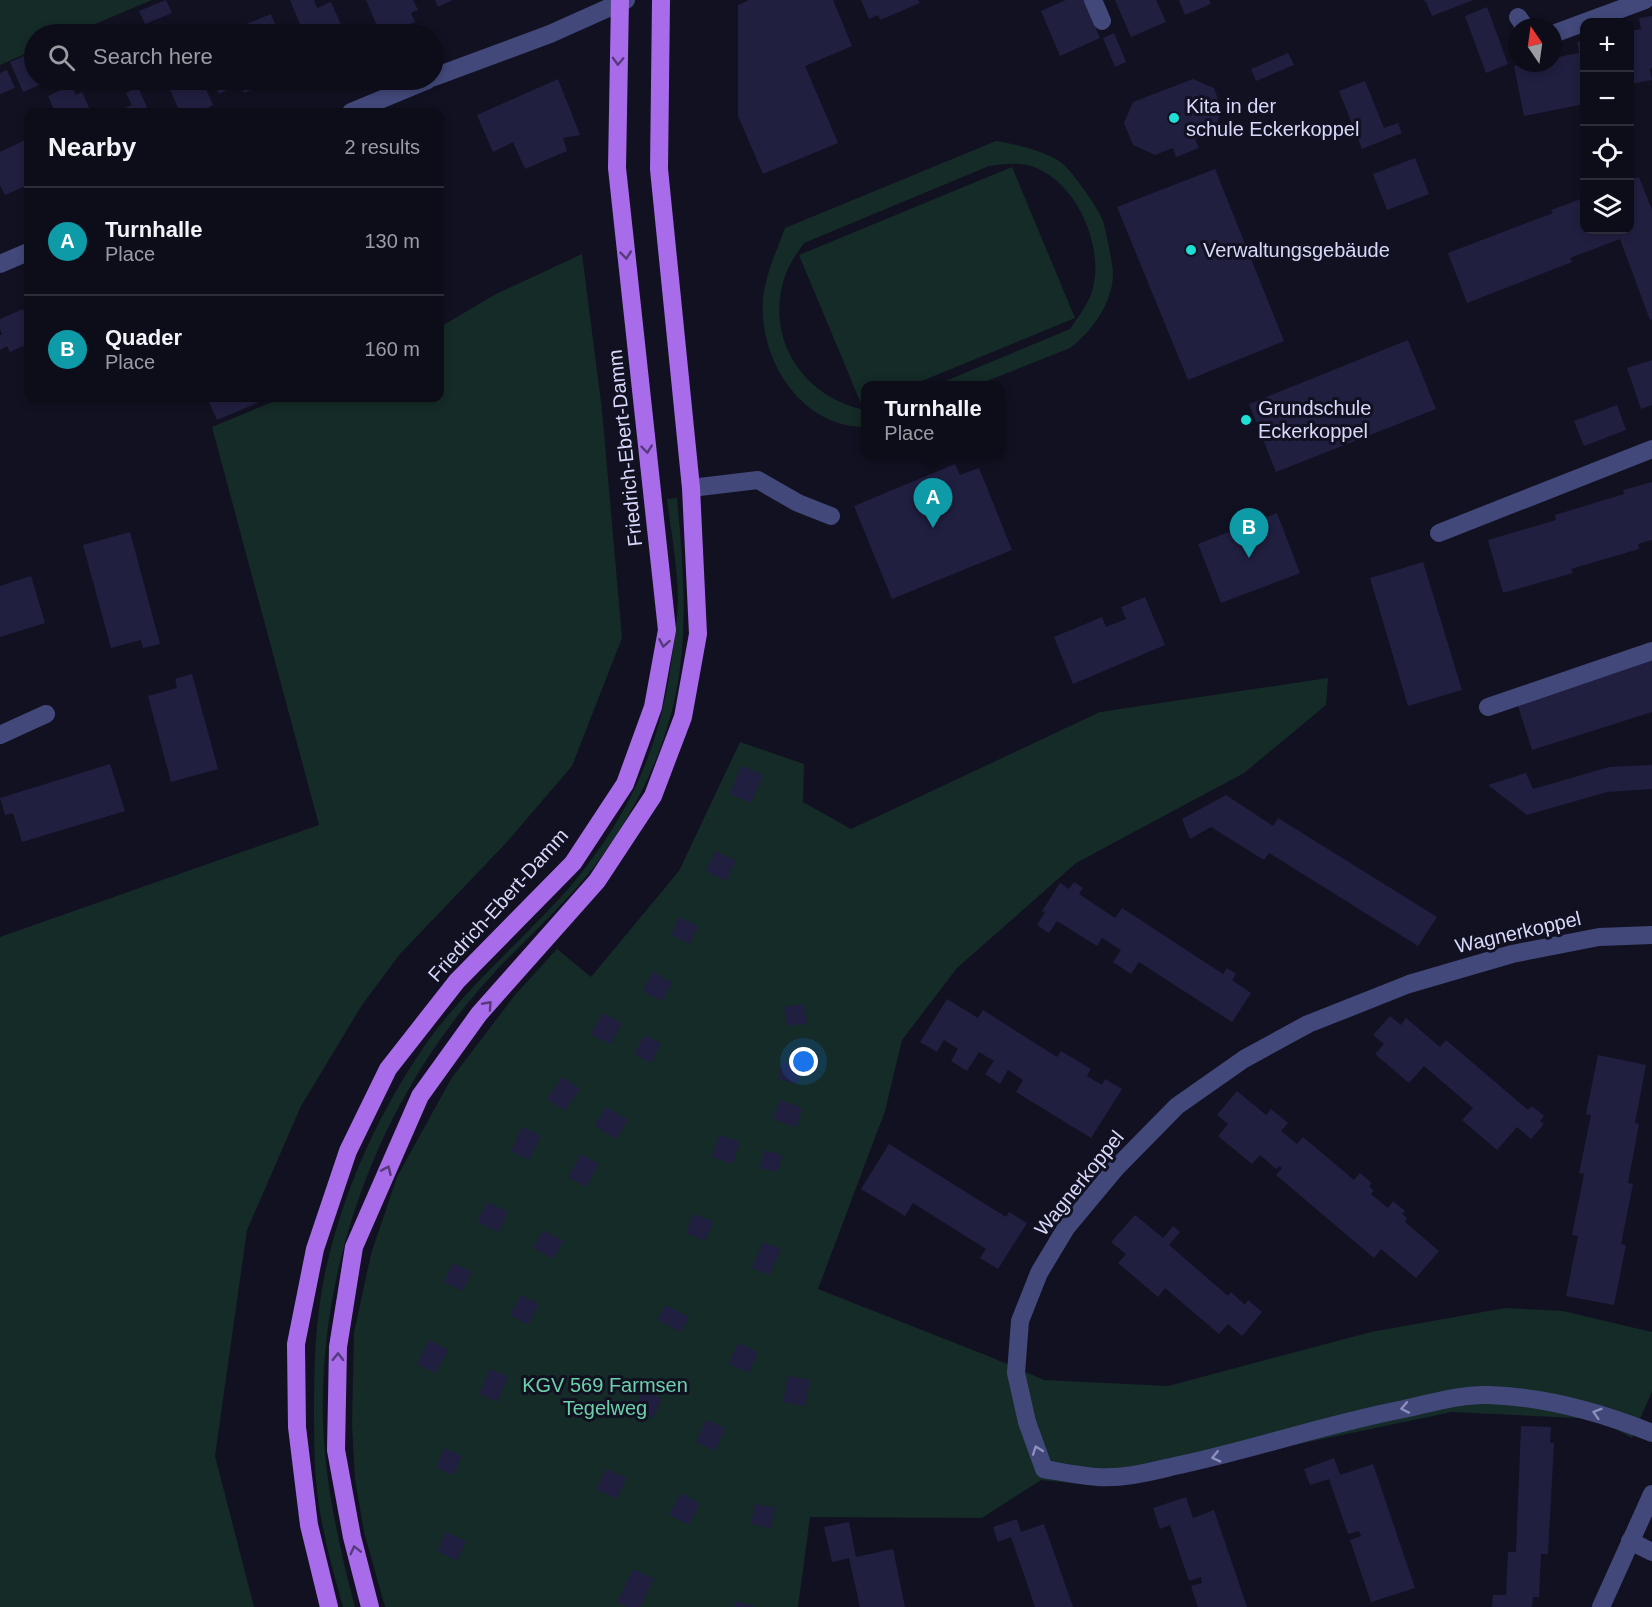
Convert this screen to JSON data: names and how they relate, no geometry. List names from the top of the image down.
{
  "streets": {
    "main road": ["Friedrich-Ebert-Damm"],
    "street": ["Wagnerkoppel"]
  },
  "parks": ["KGV 569 Farmsen Tegelweg"],
  "places": ["Kita in der schule Eckerkoppel", "Verwaltungsgebäude", "Grundschule Eckerkoppel"],
  "north": "top",
  "page": {
    "map_buttons": ["+", "−"],
    "search": "Search here",
    "heading": ["Nearby", "2 results"],
    "list": [
      {
        "mark": "A",
        "name": "Turnhalle",
        "note": "Place",
        "value": "130 m"
      },
      {
        "mark": "B",
        "name": "Quader",
        "note": "Place",
        "value": "160 m"
      }
    ],
    "popup": ["Turnhalle", "Place"],
    "pins": ["A", "B"]
  }
}
